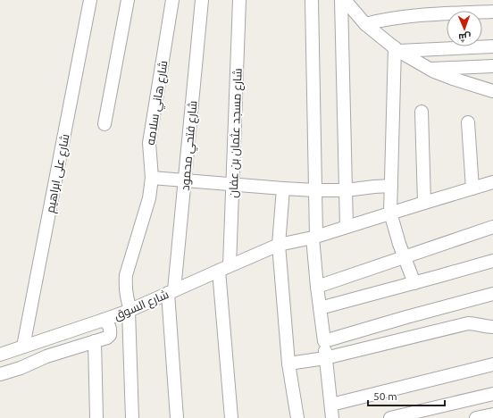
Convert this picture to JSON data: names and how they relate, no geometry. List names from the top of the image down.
{
  "streets": {
    "street": [
      "شارع هاني سلامه",
      "شارع مسجد عثمان بن عفان",
      "شارع فتحي محمود",
      "شارع على ابراهيم",
      "شارع السوق"
    ]
  },
  "crossings": [
    ["شارع هاني سلامه", "شارع السوق"],
    ["شارع مسجد عثمان بن عفان", "شارع السوق"],
    ["شارع فتحي محمود", "شارع السوق"],
    ["شارع على ابراهيم", "شارع السوق"]
  ],
  "scale_bar": "50 m",
  "north": "bottom"
}
